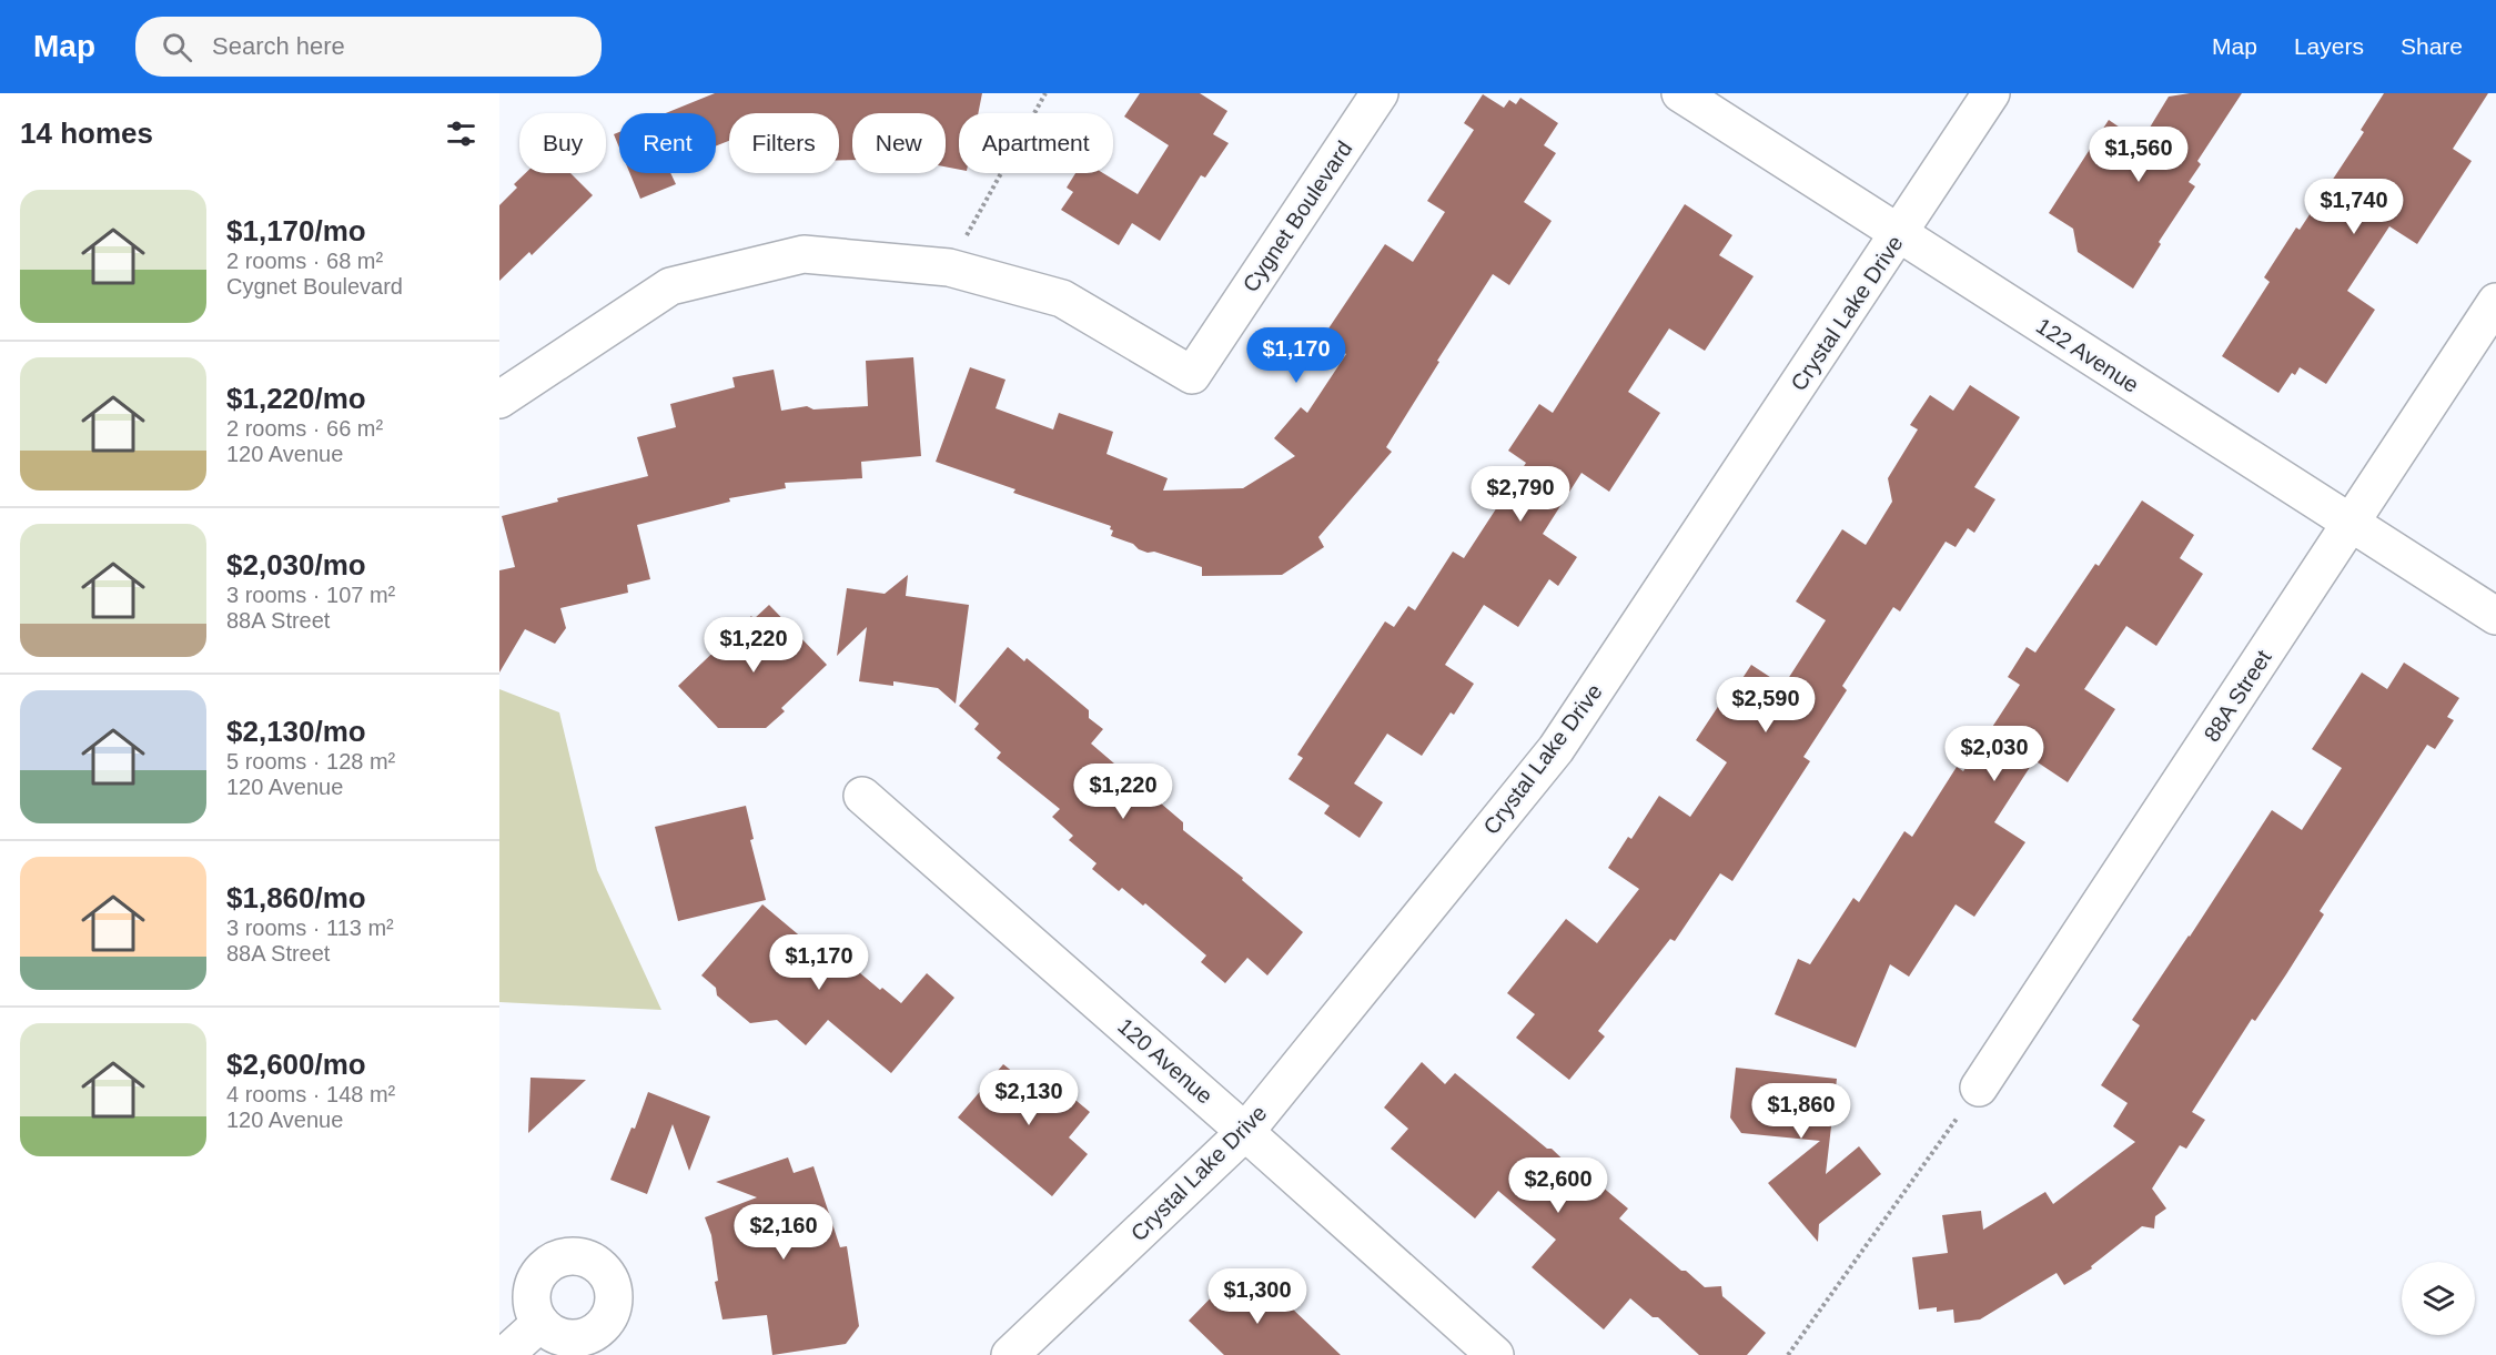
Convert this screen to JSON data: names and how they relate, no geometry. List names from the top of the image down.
{
  "streets": {
    "street": [
      "Cygnet Boulevard",
      "Crystal Lake Drive",
      "122 Avenue",
      "88A Street",
      "120 Avenue"
    ]
  },
  "crossings": [
    ["Crystal Lake Drive", "122 Avenue"],
    ["Crystal Lake Drive", "120 Avenue"],
    ["122 Avenue", "88A Street"]
  ],
  "page": {
    "header": "Map",
    "search": "Search here",
    "nav": ["Map", "Layers", "Share"],
    "heading": "14 homes",
    "chip": [
      "Buy",
      "Rent",
      "Filters",
      "New",
      "Apartment"
    ],
    "price": [
      "$1,560",
      "$1,740",
      "$1,170",
      "$2,790",
      "$1,220",
      "$2,590",
      "$2,030",
      "$1,220",
      "$1,170",
      "$2,130",
      "$1,860",
      "$2,600",
      "$2,160",
      "$1,300"
    ],
    "list": [
      {
        "name": "$1,170/mo",
        "note": "2 rooms · 68 m² · Cygnet Boulevard"
      },
      {
        "name": "$1,220/mo",
        "note": "2 rooms · 66 m² · 120 Avenue"
      },
      {
        "name": "$2,030/mo",
        "note": "3 rooms · 107 m² · 88A Street"
      },
      {
        "name": "$2,130/mo",
        "note": "5 rooms · 128 m² · 120 Avenue"
      },
      {
        "name": "$1,860/mo",
        "note": "3 rooms · 113 m² · 88A Street"
      },
      {
        "name": "$2,600/mo",
        "note": "4 rooms · 148 m² · 120 Avenue"
      }
    ]
  }
}
